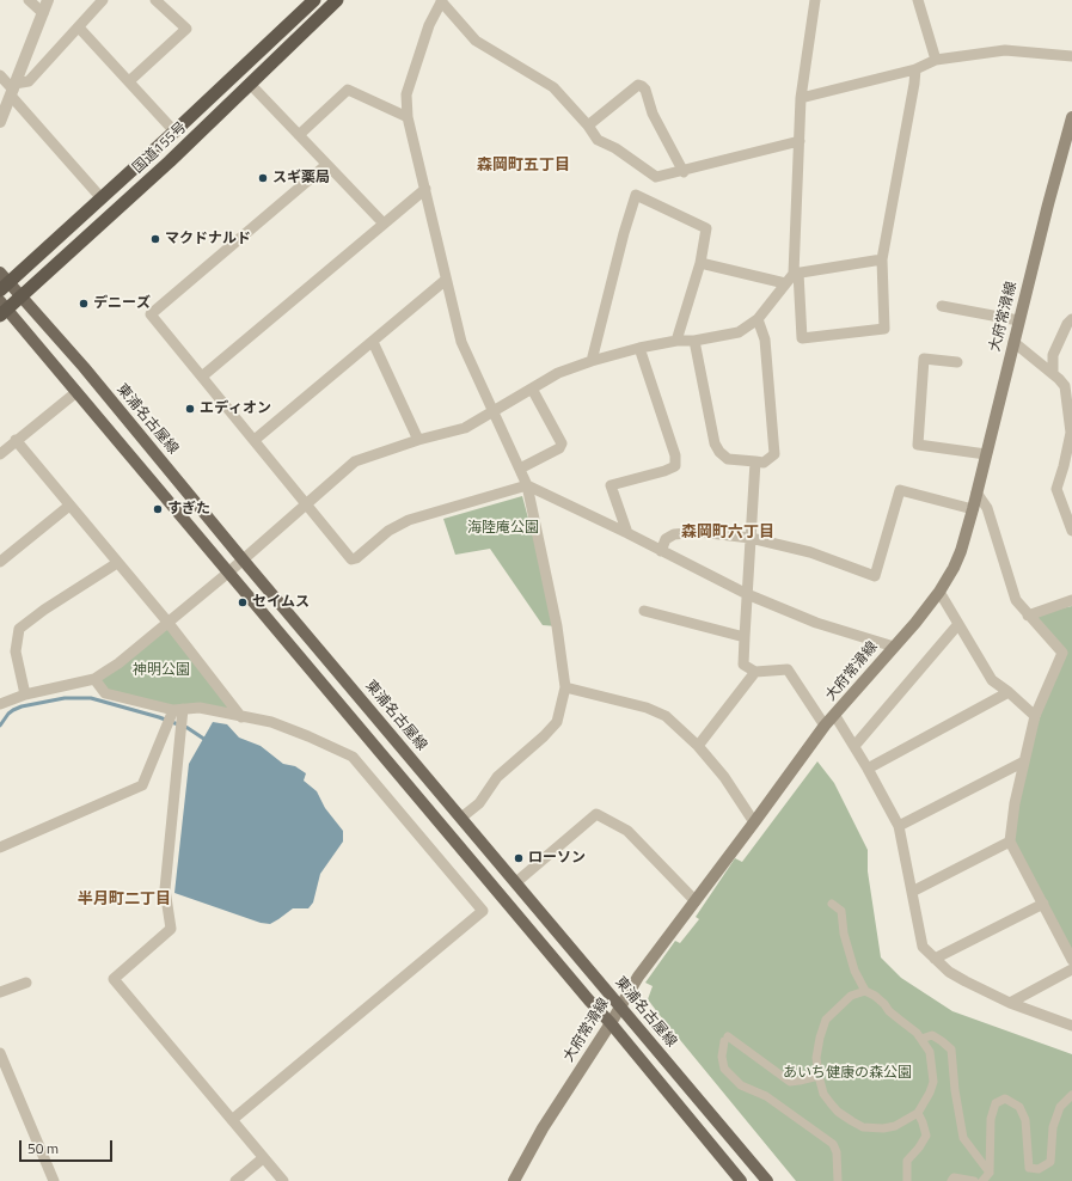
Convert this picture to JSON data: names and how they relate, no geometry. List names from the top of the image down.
{
  "streets": {
    "highway": ["国道155号"],
    "main road": ["大府常滑線", "東浦名古屋線"]
  },
  "crossings": [
    ["国道155号", "東浦名古屋線"],
    ["大府常滑線", "東浦名古屋線"]
  ],
  "districts": ["森岡町五丁目", "森岡町六丁目", "半月町二丁目"],
  "parks": ["海陸庵公園", "神明公園", "あいち健康の森公園"],
  "places": [
    "スギ薬局",
    "マクドナルド",
    "デニーズ",
    "エディオン",
    "すぎた",
    "セイムス",
    "ローソン"
  ],
  "scale_bar": "50 m"
}
